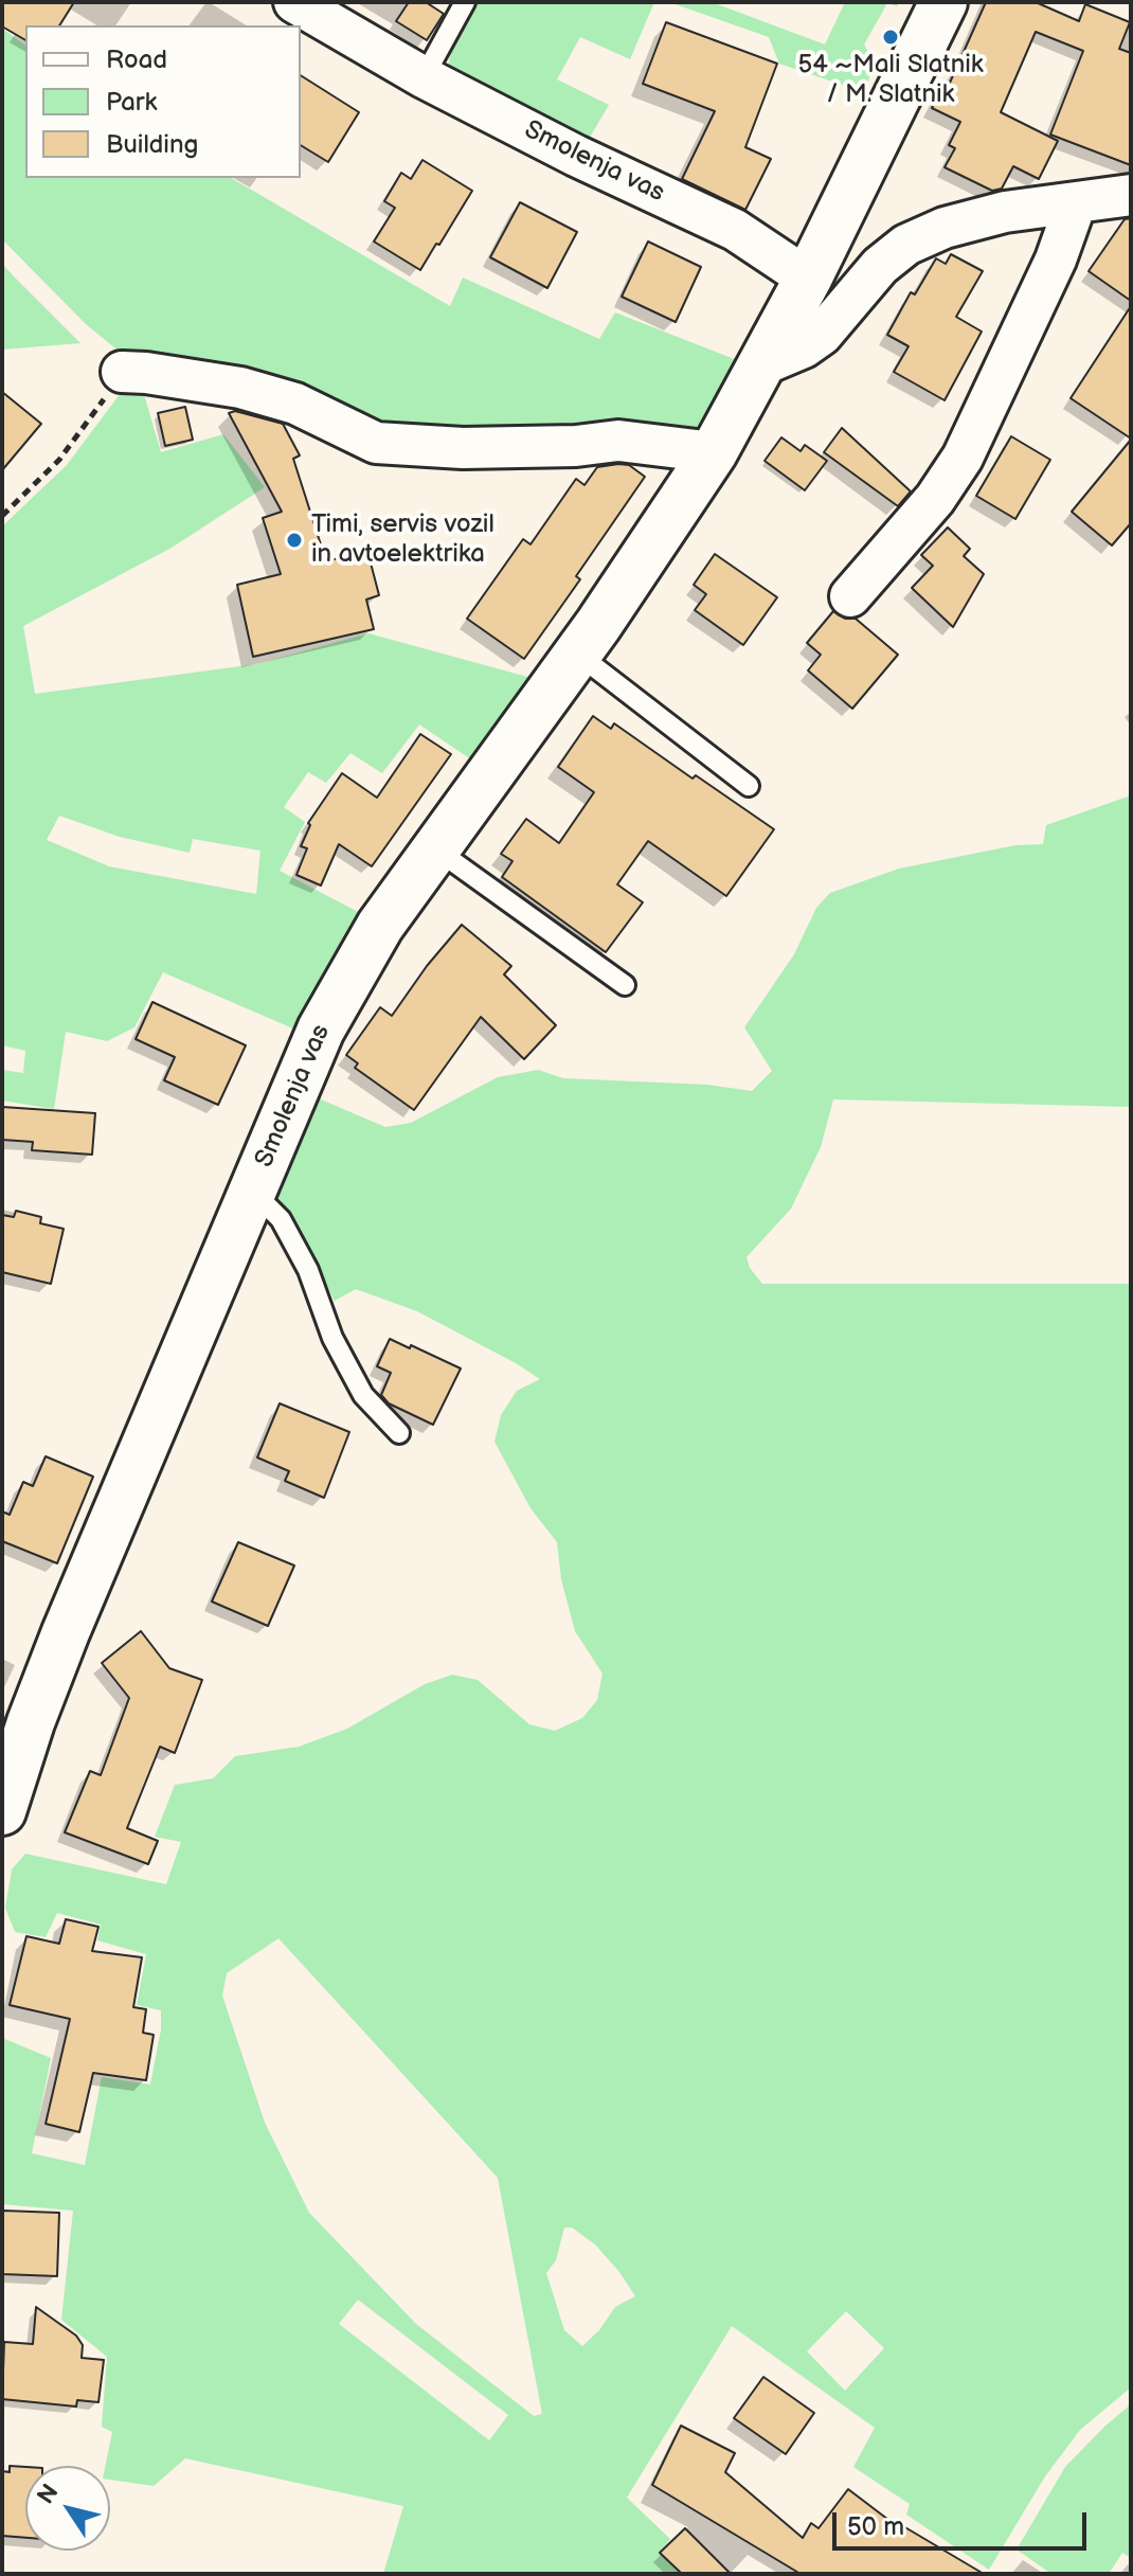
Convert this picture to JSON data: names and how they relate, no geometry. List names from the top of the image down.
{
  "streets": {
    "main road": ["Smolenja vas"]
  },
  "places": ["54 ~Mali Slatnik / M. Slatnik", "Timi, servis vozil in avtoelektrika"],
  "legend": ["Road", "Park", "Building"],
  "scale_bar": "50 m",
  "north": "top left"
}
